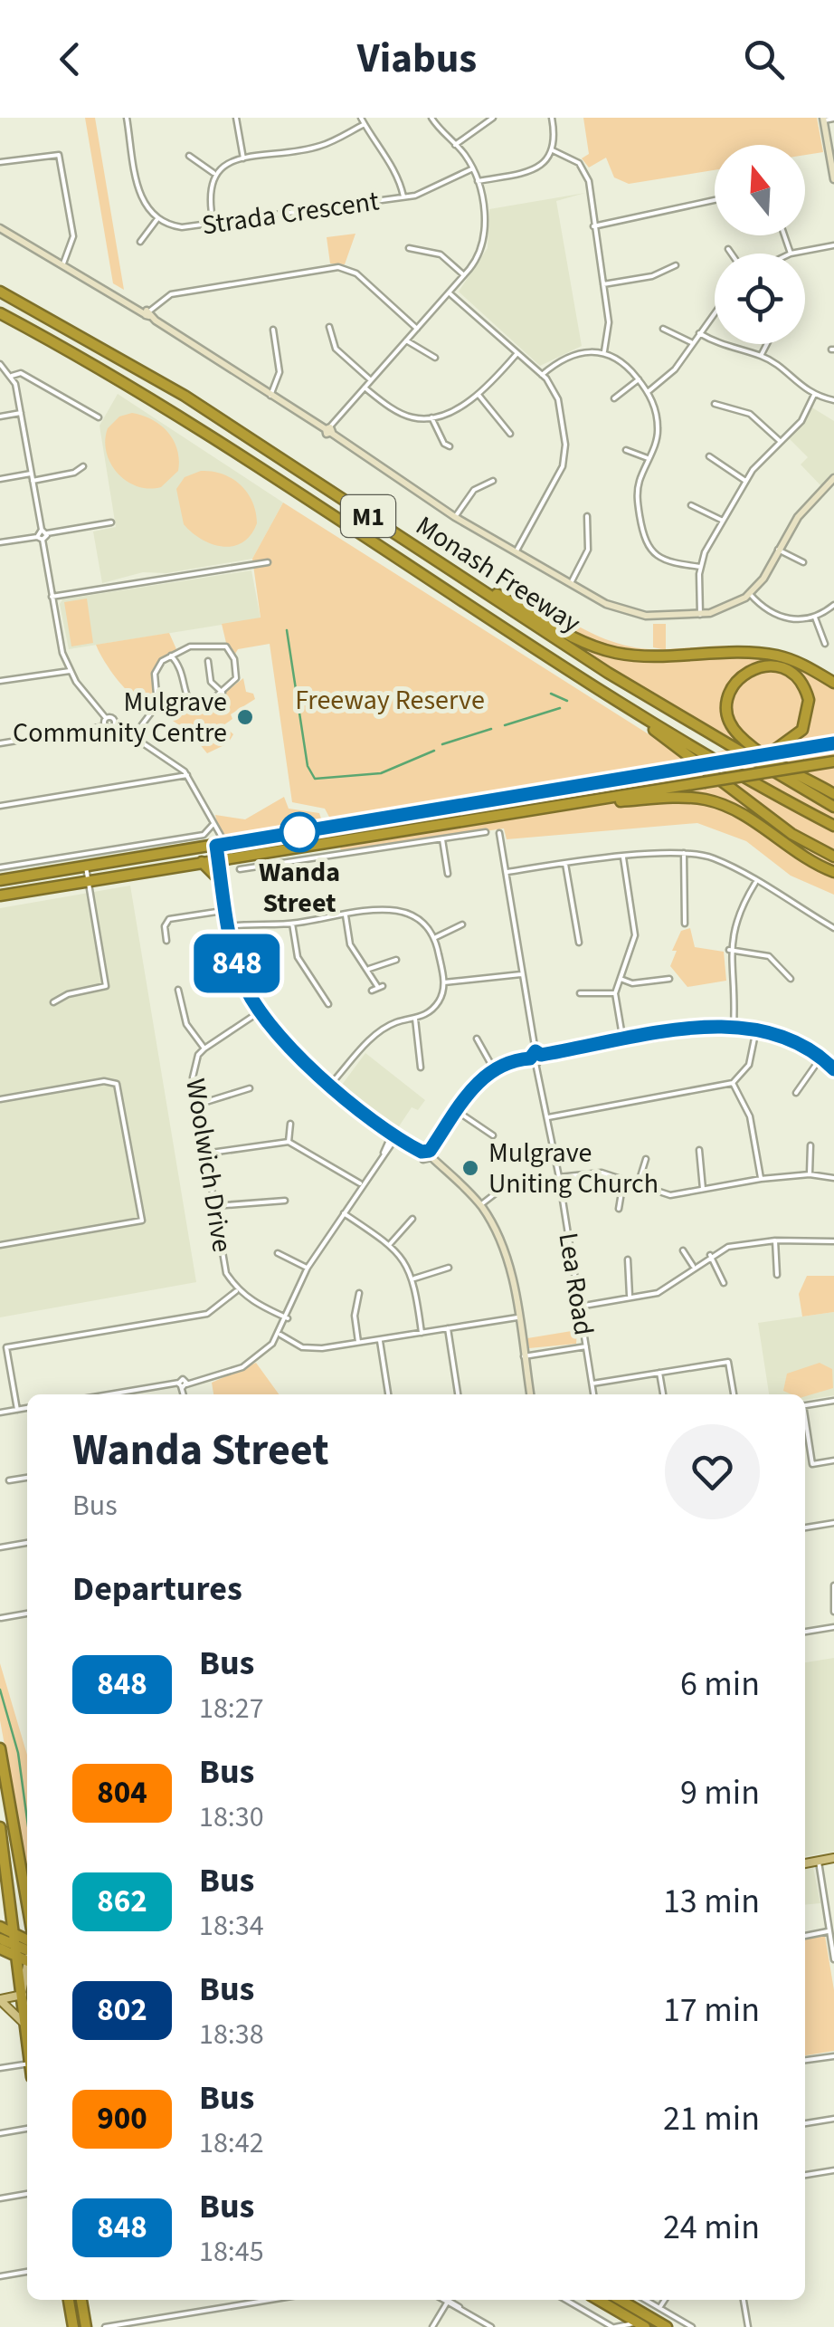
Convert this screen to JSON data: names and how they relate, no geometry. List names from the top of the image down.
{
  "streets": {
    "highway": ["M1", "Monash Freeway"],
    "street": ["Strada Crescent", "Woolwich Drive", "Lea Road"]
  },
  "parks": ["Freeway Reserve"],
  "places": ["Mulgrave Community Centre", "Wanda Street", "Mulgrave Uniting Church"],
  "lines": ["bus line 848"],
  "north": "top",
  "page": {
    "header": "Viabus",
    "on_map": "848",
    "heading": [
      ["Wanda Street", "Bus"],
      "Departures"
    ],
    "list": [
      {
        "mark": "848",
        "name": "Bus",
        "note": "18:27",
        "value": "6 min"
      },
      {
        "mark": "804",
        "name": "Bus",
        "note": "18:30",
        "value": "9 min"
      },
      {
        "mark": "862",
        "name": "Bus",
        "note": "18:34",
        "value": "13 min"
      },
      {
        "mark": "802",
        "name": "Bus",
        "note": "18:38",
        "value": "17 min"
      },
      {
        "mark": "900",
        "name": "Bus",
        "note": "18:42",
        "value": "21 min"
      },
      {
        "mark": "848",
        "name": "Bus",
        "note": "18:45",
        "value": "24 min"
      }
    ]
  }
}
